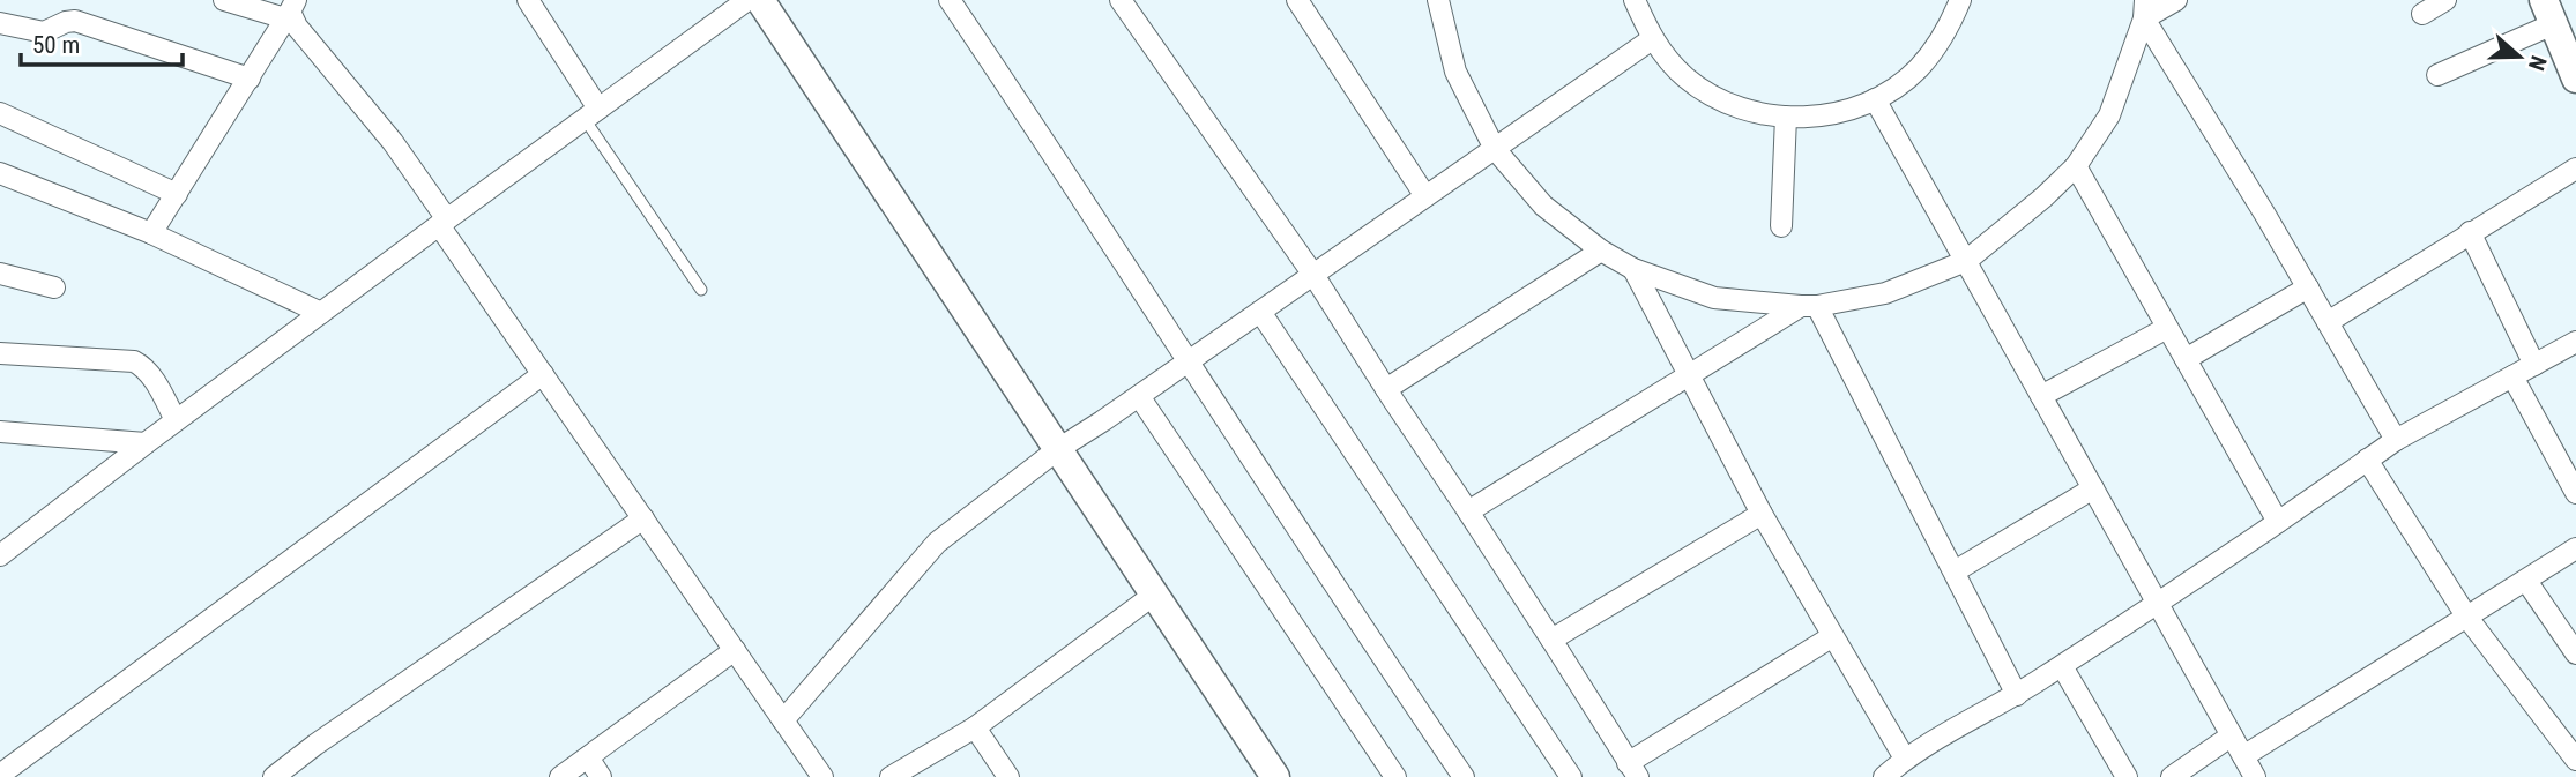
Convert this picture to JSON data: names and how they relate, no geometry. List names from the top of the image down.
{
  "scale_bar": "50 m",
  "north": "right"
}
